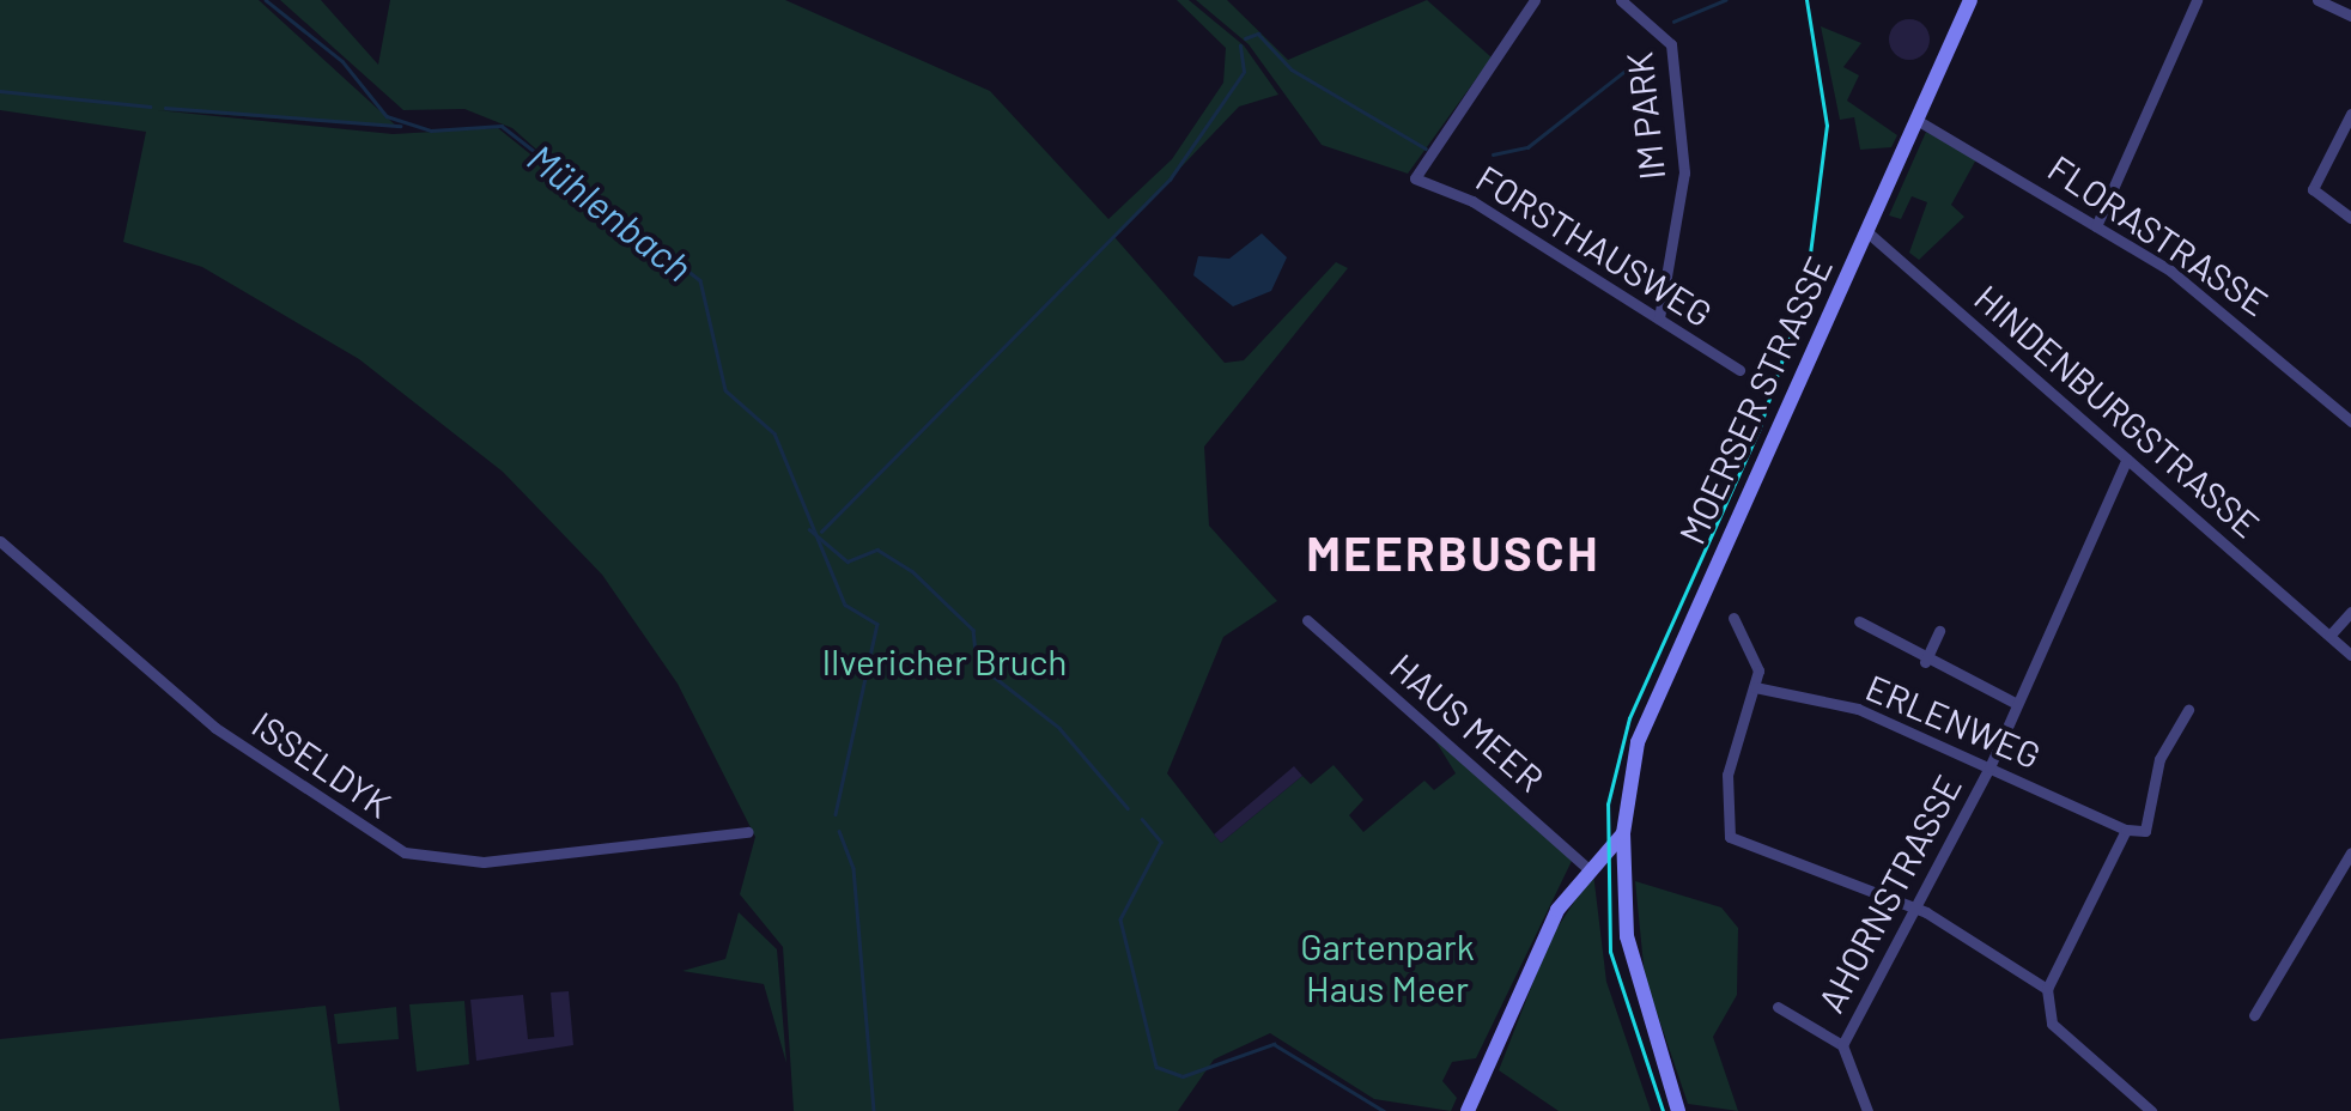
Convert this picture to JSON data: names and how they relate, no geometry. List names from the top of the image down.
{
  "streets": {
    "main road": ["MOERSER STRASSE"],
    "street": [
      "IM PARK",
      "FLORASTRASSE",
      "FORSTHAUSWEG",
      "HINDENBURGSTRASSE",
      "ERLENWEG",
      "HAUS MEER",
      "ISSELDYK",
      "AHORNSTRASSE"
    ]
  },
  "crossings": [
    ["IM PARK", "FORSTHAUSWEG"],
    ["FLORASTRASSE", "MOERSER STRASSE"],
    ["MOERSER STRASSE", "HINDENBURGSTRASSE"],
    ["HINDENBURGSTRASSE", "AHORNSTRASSE"],
    ["ERLENWEG", "AHORNSTRASSE"]
  ],
  "districts": ["MEERBUSCH"],
  "water": ["Mühlenbach"],
  "parks": ["Ilvericher Bruch", "Gartenpark Haus Meer"]
}
